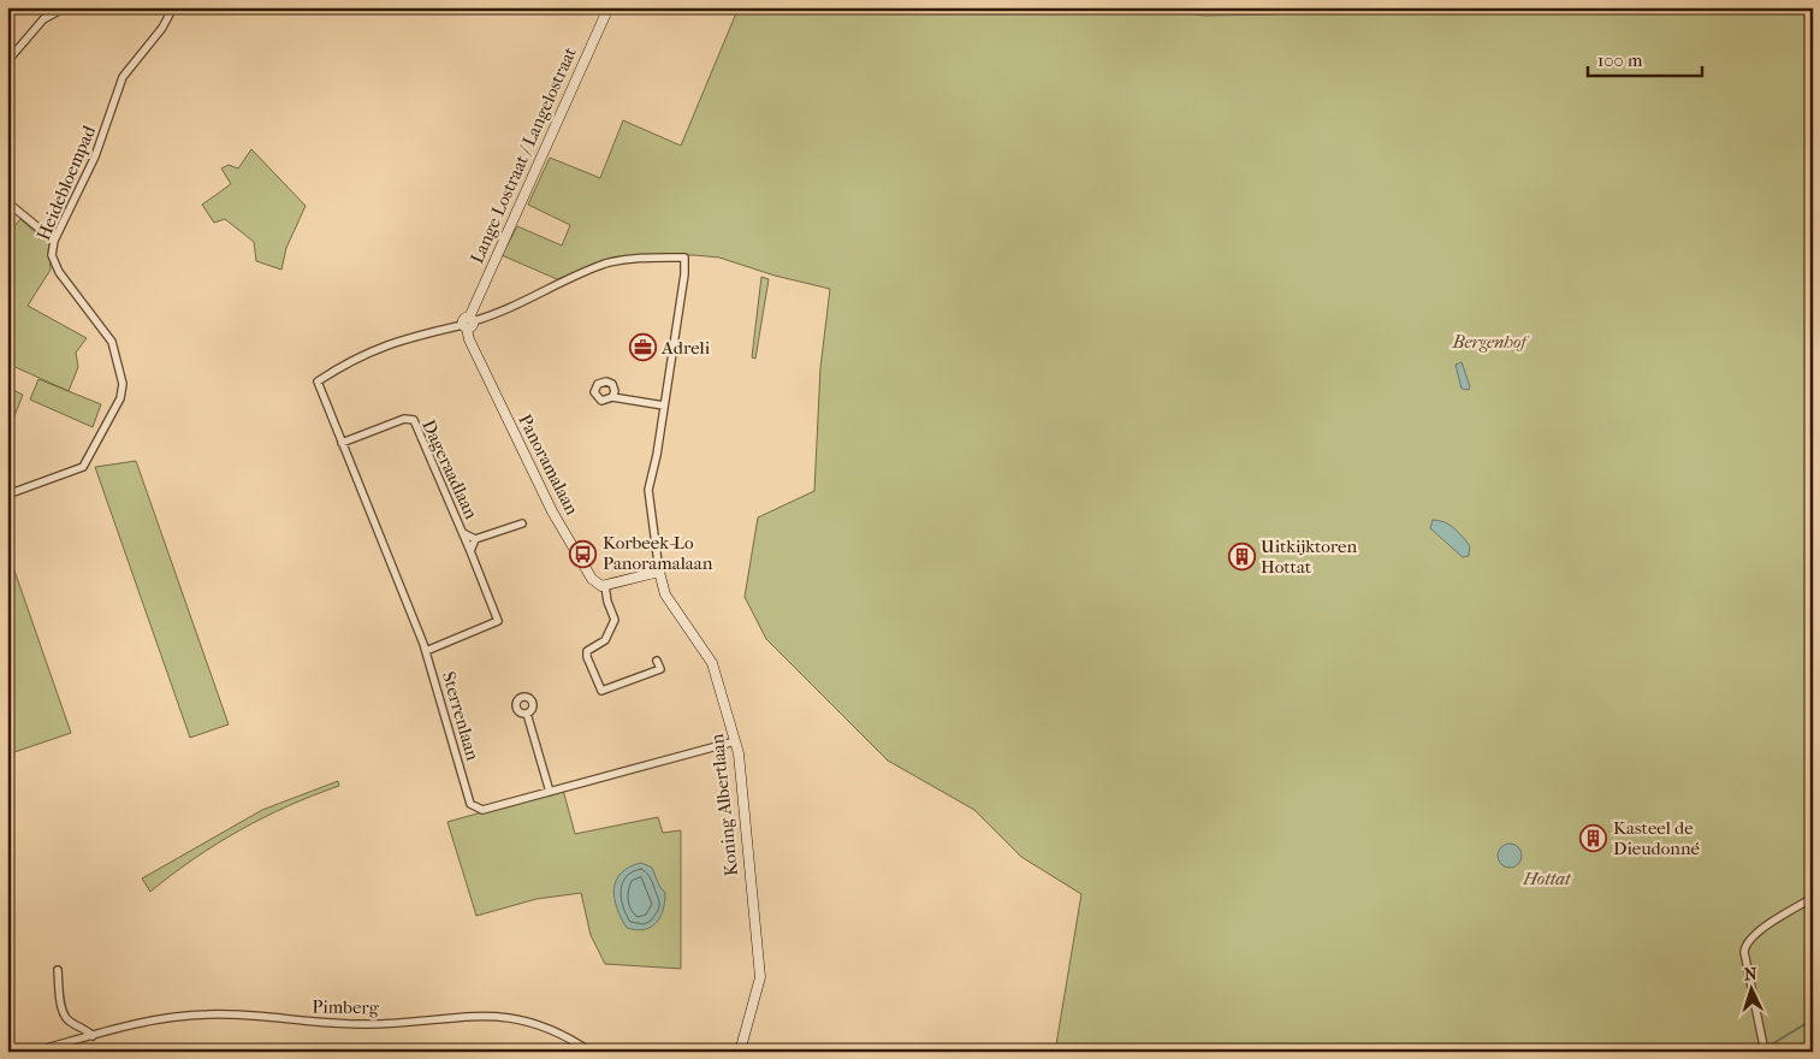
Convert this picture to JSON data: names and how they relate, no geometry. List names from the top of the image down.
{
  "streets": {
    "street": [
      "Lange Lostraat / Langelostraat",
      "Heidebloempad",
      "Panoramalaan",
      "Dageraadlaan",
      "Sterrenlaan",
      "Koning Albertlaan",
      "Pimberg"
    ]
  },
  "crossings": [
    ["Lange Lostraat / Langelostraat", "Panoramalaan"],
    ["Lange Lostraat / Langelostraat", "Sterrenlaan"],
    ["Lange Lostraat / Langelostraat", "Koning Albertlaan"],
    ["Panoramalaan", "Sterrenlaan"],
    ["Panoramalaan", "Koning Albertlaan"],
    ["Dageraadlaan", "Sterrenlaan"],
    ["Sterrenlaan", "Koning Albertlaan"]
  ],
  "parks": ["Bergenhof", "Hottat"],
  "places": {
    "office": ["Adreli"],
    "bus stop": ["Korbeek-Lo Panoramalaan"],
    "building": ["Uitkijktoren Hottat", "Kasteel de Dieudonné"]
  },
  "scale_bar": "100 m",
  "north": "top"
}
